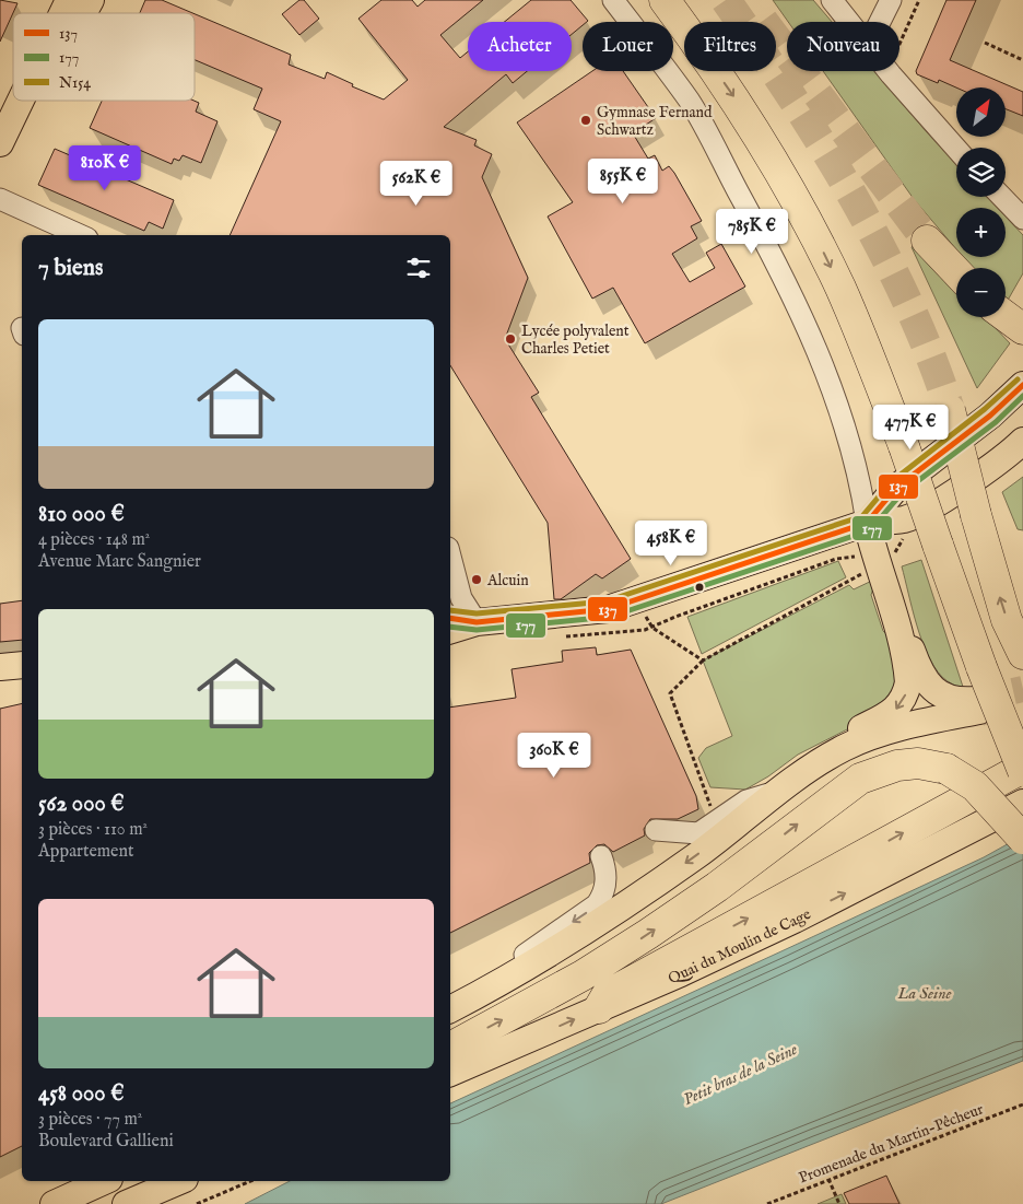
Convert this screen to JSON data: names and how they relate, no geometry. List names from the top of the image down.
{
  "streets": {
    "main road": ["Quai du Moulin de Cage"],
    "path": ["Promenade du Martin-Pêcheur"]
  },
  "water": ["La Seine", "Petit bras de la Seine"],
  "places": ["Gymnase Fernand Schwartz", "Lycée polyvalent Charles Petiet", "Alcuin"],
  "lines": ["transit line N154", "transit line 137", "transit line 177"],
  "legend": ["137", "177", "N154"],
  "north": "top right",
  "page": {
    "chip": [
      "Acheter",
      "Louer",
      "Filtres",
      "Nouveau"
    ],
    "map_buttons": ["+", "−"],
    "price": [
      "810K €",
      "855K €",
      "562K €",
      "785K €",
      "477K €",
      "458K €",
      "360K €"
    ],
    "heading": "7 biens",
    "list": [
      {
        "name": "810 000 €",
        "note": "4 pièces · 148 m² · Avenue Marc Sangnier"
      },
      {
        "name": "562 000 €",
        "note": "3 pièces · 110 m² · Appartement"
      },
      {
        "name": "458 000 €",
        "note": "3 pièces · 77 m² · Boulevard Gallieni"
      }
    ]
  }
}
